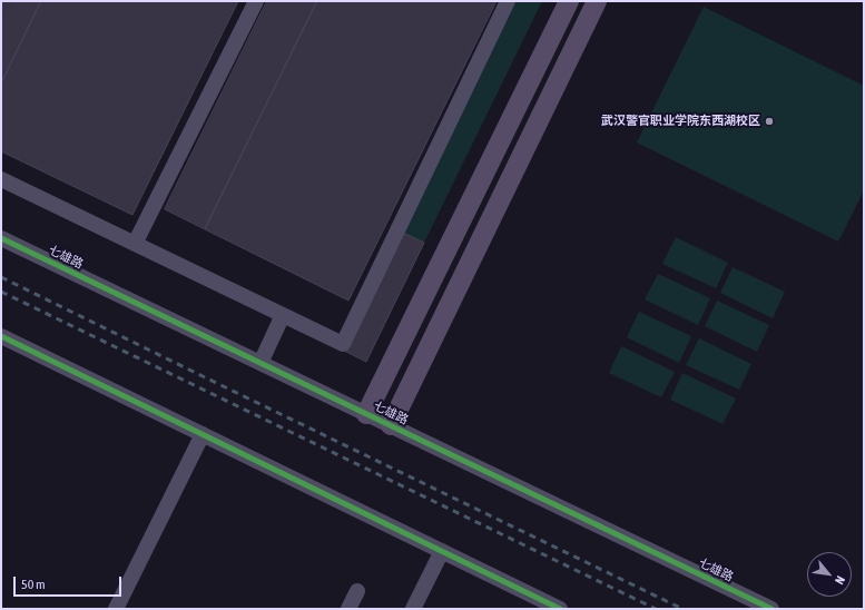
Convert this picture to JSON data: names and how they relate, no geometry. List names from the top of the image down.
{
  "streets": {
    "street": ["七雄路"]
  },
  "places": ["武汉警官职业学院东西湖校区"],
  "scale_bar": "50 m",
  "north": "bottom right"
}
